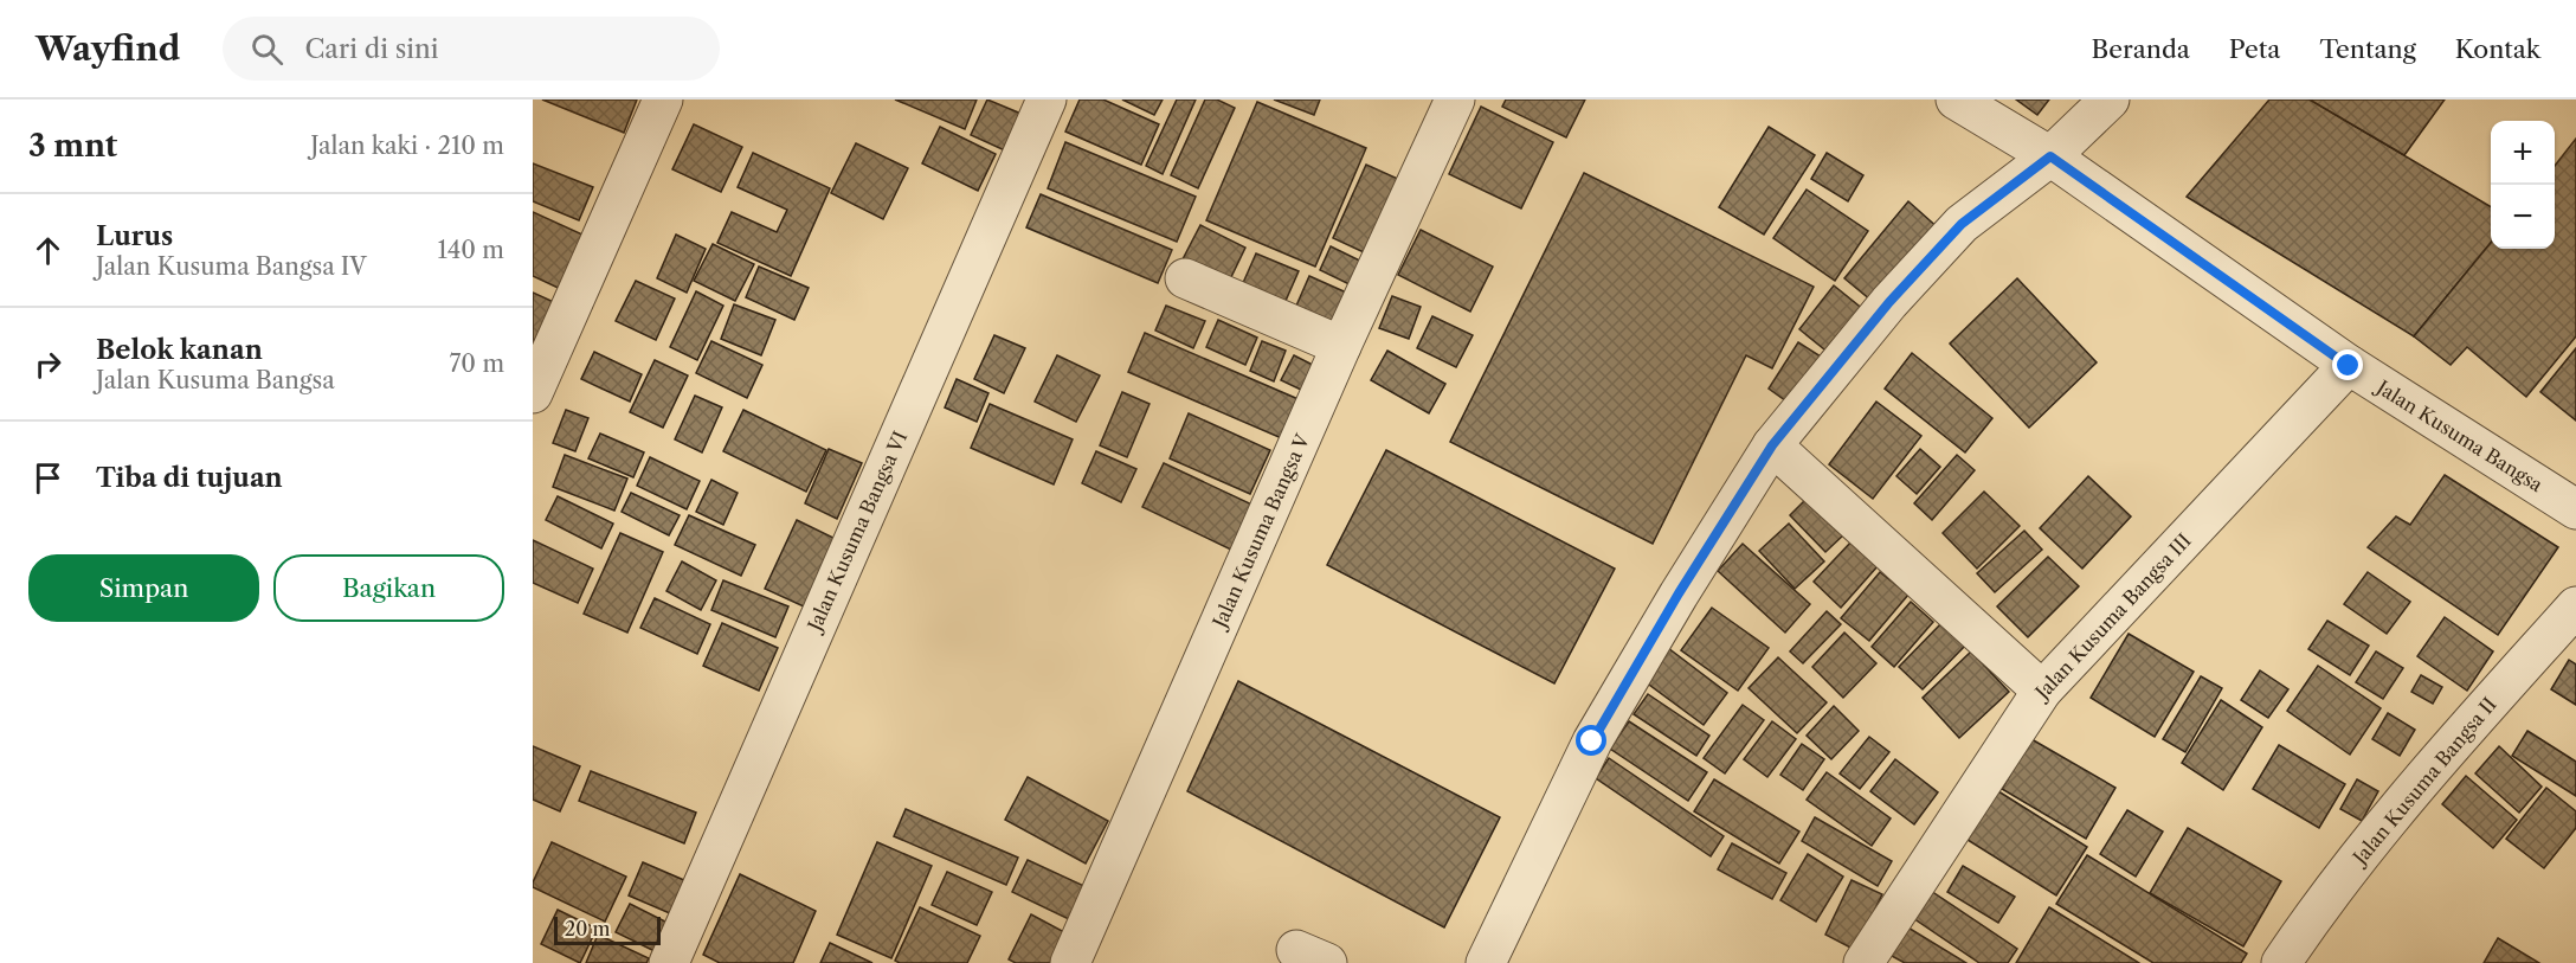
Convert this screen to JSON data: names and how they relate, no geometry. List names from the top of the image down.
{
  "streets": {
    "street": [
      "Jalan Kusuma Bangsa",
      "Jalan Kusuma Bangsa VI",
      "Jalan Kusuma Bangsa V",
      "Jalan Kusuma Bangsa III",
      "Jalan Kusuma Bangsa II"
    ]
  },
  "crossings": [
    ["Jalan Kusuma Bangsa", "Jalan Kusuma Bangsa III"]
  ],
  "scale_bar": "20 m",
  "page": {
    "header": "Wayfind",
    "search": "Cari di sini",
    "nav": [
      "Beranda",
      "Peta",
      "Tentang",
      "Kontak"
    ],
    "heading": ["3 mnt", "Jalan kaki · 210 m"],
    "map_buttons": ["+", "−"],
    "list": [
      ["Lurus", "Jalan Kusuma Bangsa IV", "140 m"],
      ["Belok kanan", "Jalan Kusuma Bangsa", "70 m"],
      "Tiba di tujuan"
    ],
    "buttons": ["Simpan", "Bagikan"],
    "scale": "20 m"
  }
}
